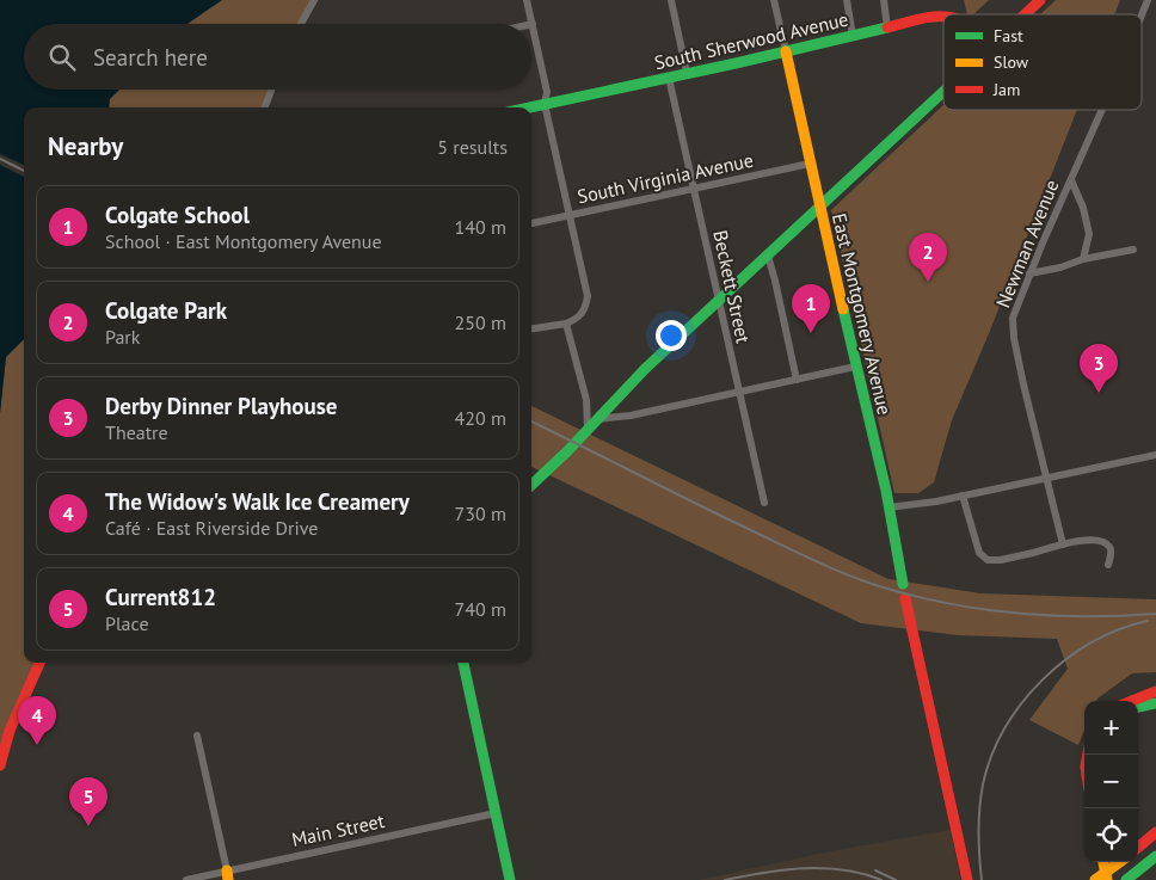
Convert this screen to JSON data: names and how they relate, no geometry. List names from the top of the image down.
{
  "streets": {
    "main road": ["South Sherwood Avenue", "East Montgomery Avenue"],
    "street": [
      "South Virginia Avenue",
      "Newman Avenue",
      "Beckett Street",
      "Main Street"
    ]
  },
  "crossings": [
    ["South Sherwood Avenue", "Beckett Street"],
    ["South Sherwood Avenue", "East Montgomery Avenue"],
    ["South Virginia Avenue", "Beckett Street"],
    ["South Virginia Avenue", "East Montgomery Avenue"]
  ],
  "legend": ["Fast", "Slow", "Jam"],
  "page": {
    "search": "Search here",
    "heading": ["Nearby", "5 results"],
    "list": [
      {
        "mark": "1",
        "name": "Colgate School",
        "note": "School · East Montgomery Avenue",
        "value": "140 m"
      },
      {
        "mark": "2",
        "name": "Colgate Park",
        "note": "Park",
        "value": "250 m"
      },
      {
        "mark": "3",
        "name": "Derby Dinner Playhouse",
        "note": "Theatre",
        "value": "420 m"
      },
      {
        "mark": "4",
        "name": "The Widow's Walk Ice Creamery",
        "note": "Café · East Riverside Drive",
        "value": "730 m"
      },
      {
        "mark": "5",
        "name": "Current812",
        "note": "Place",
        "value": "740 m"
      }
    ],
    "pins": [
      "2",
      "1",
      "3",
      "4",
      "5"
    ],
    "map_buttons": ["+", "−"]
  }
}
